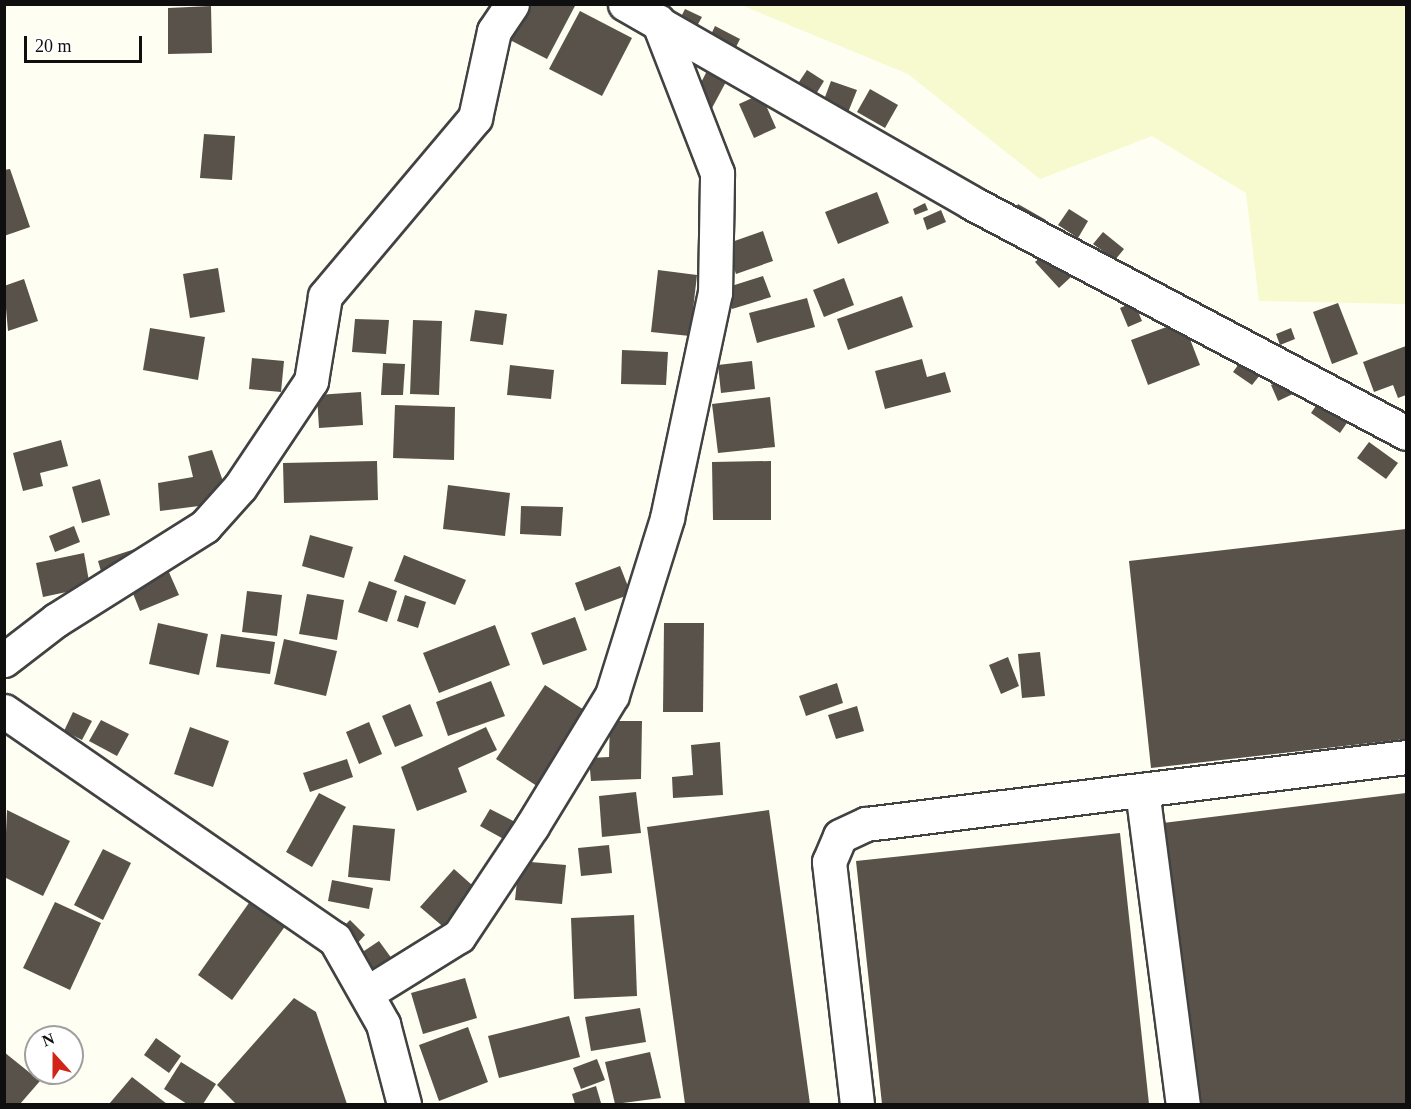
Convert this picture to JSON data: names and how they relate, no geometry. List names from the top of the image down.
{
  "scale_bar": "20 m",
  "north": "top"
}
